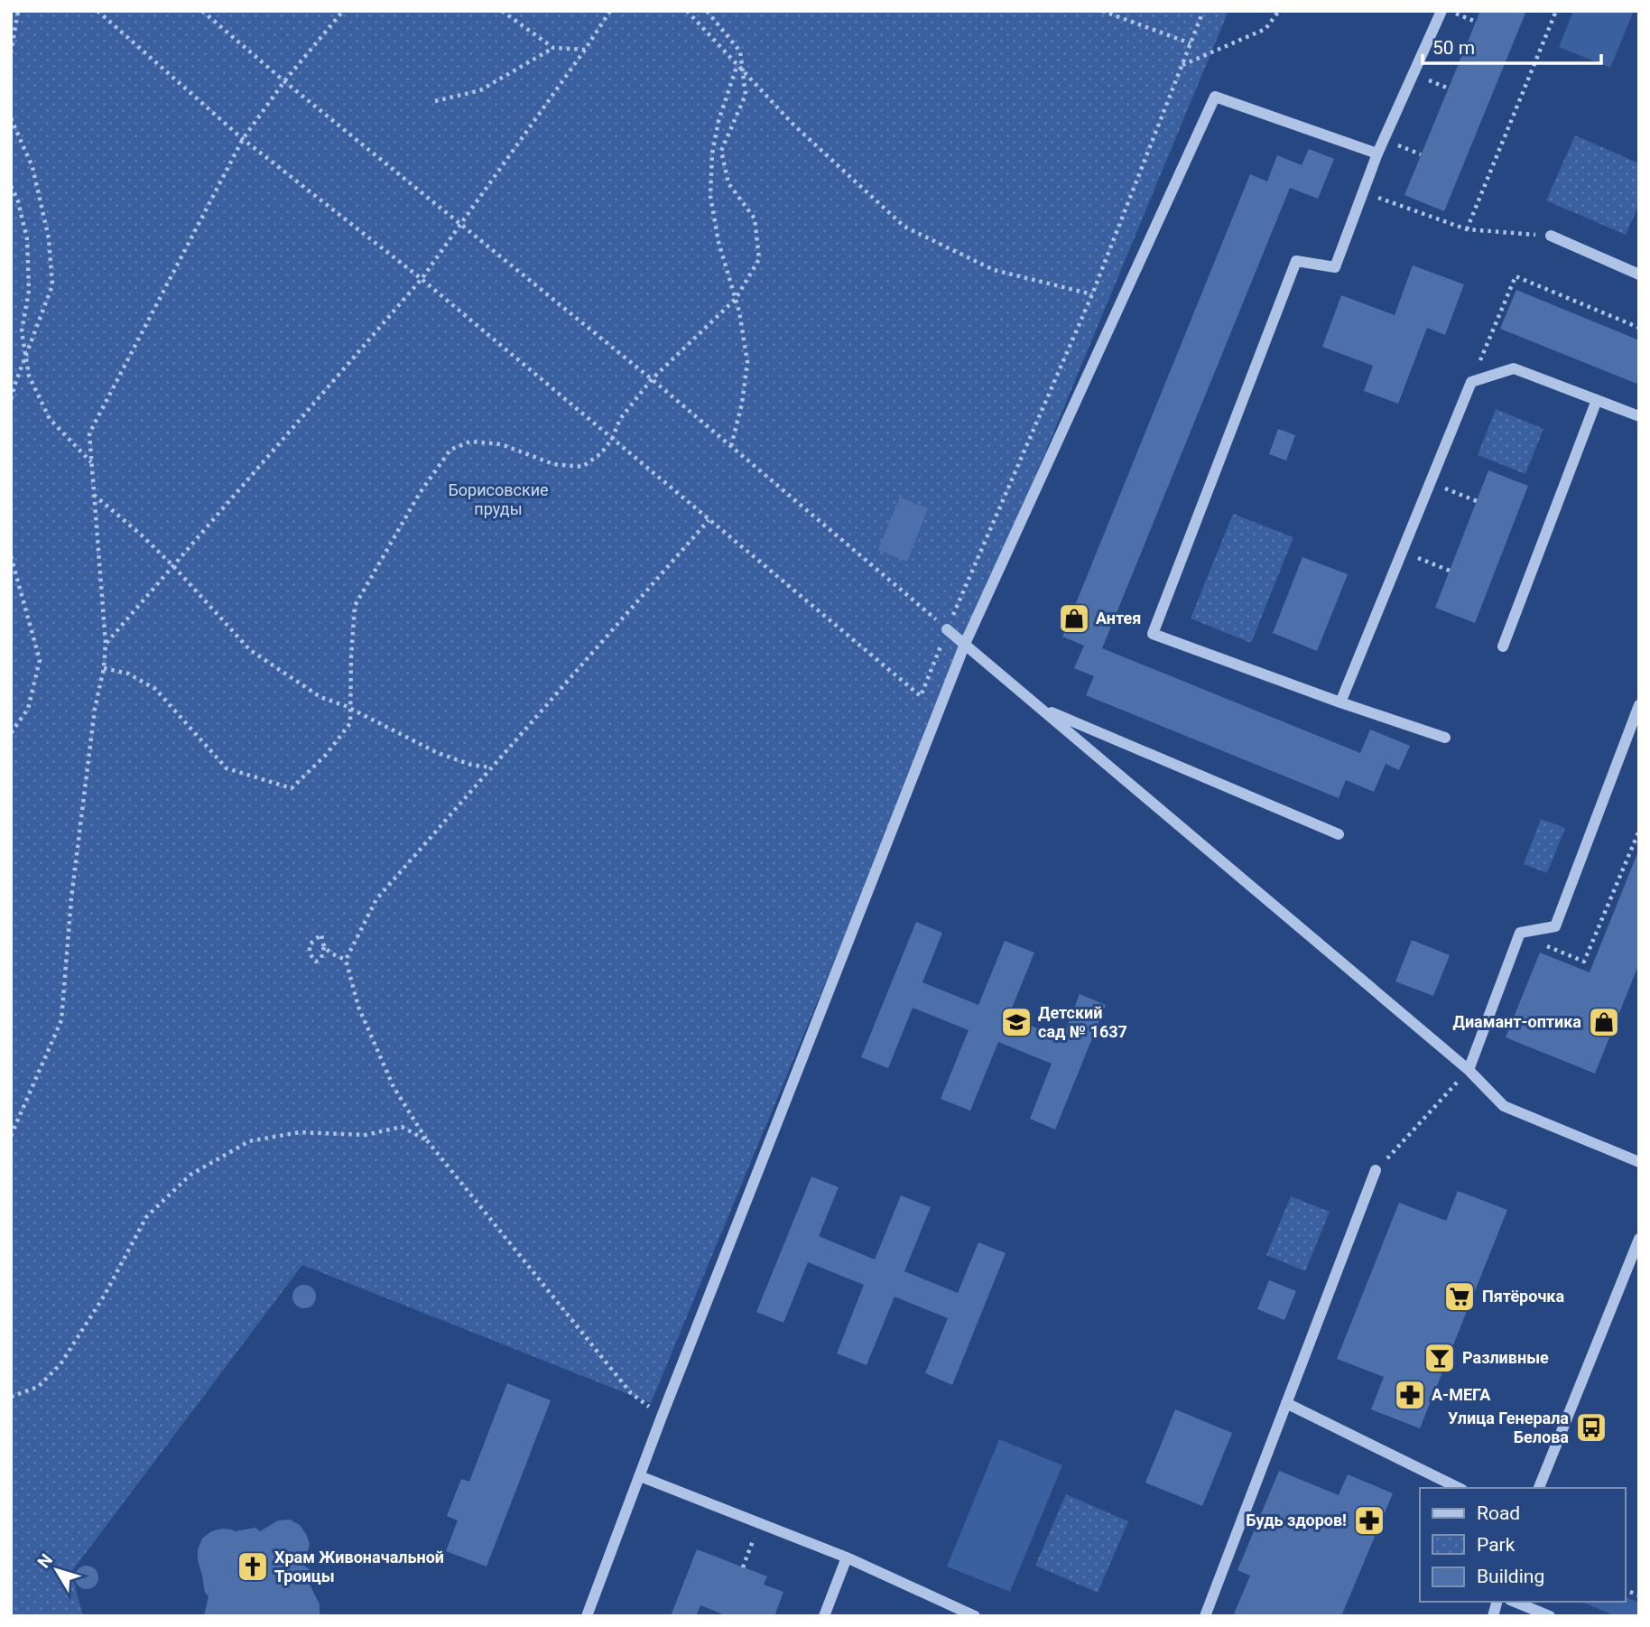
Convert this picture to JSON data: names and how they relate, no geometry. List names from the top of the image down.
{
  "parks": ["Борисовские пруды"],
  "places": {
    "shop": ["Антея", "Диамант-оптика"],
    "school or university": ["Детский сад № 1637"],
    "supermarket": ["Пятёрочка"],
    "bar": ["Разливные"],
    "pharmacy": ["А-МЕГА", "Будь здоров!"],
    "bus stop": ["Улица Генерала Белова"],
    "church": ["Храм Живоначальной Троицы"]
  },
  "legend": ["Road", "Park", "Building"],
  "scale_bar": "50 m",
  "north": "top left"
}
